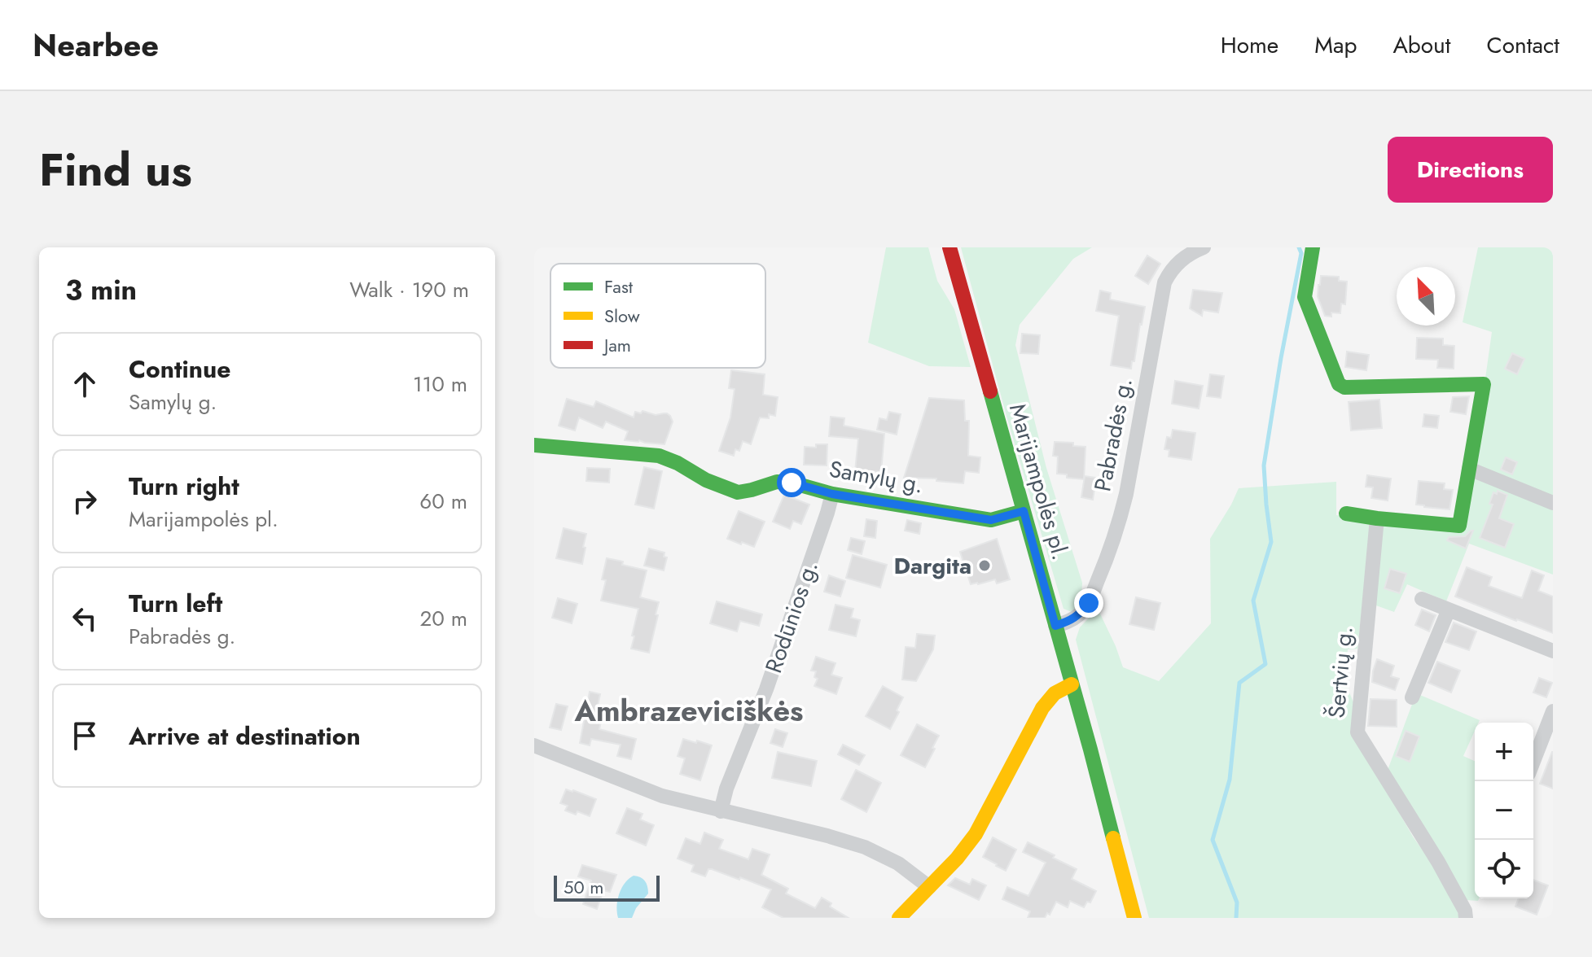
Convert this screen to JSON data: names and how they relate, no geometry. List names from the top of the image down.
{
  "streets": {
    "street": [
      "Pabradės g.",
      "Samylų g.",
      "Marijampolės pl.",
      "Rodūnios g.",
      "Šertvių g."
    ]
  },
  "crossings": [
    ["Pabradės g.", "Marijampolės pl."],
    ["Samylų g.", "Marijampolės pl."],
    ["Samylų g.", "Rodūnios g."]
  ],
  "districts": ["Ambrazeviciškės"],
  "places": ["Dargita"],
  "legend": ["Fast", "Slow", "Jam"],
  "scale_bar": "50 m",
  "north": "top left",
  "page": {
    "header": "Nearbee",
    "nav": [
      "Home",
      "Map",
      "About",
      "Contact"
    ],
    "title": "Find us",
    "buttons": "Directions",
    "heading": ["3 min", "Walk · 190 m"],
    "list": [
      ["Continue", "Samylų g.", "110 m"],
      ["Turn right", "Marijampolės pl.", "60 m"],
      ["Turn left", "Pabradės g.", "20 m"],
      "Arrive at destination"
    ],
    "map_buttons": ["+", "−"],
    "scale": "50 m"
  }
}
